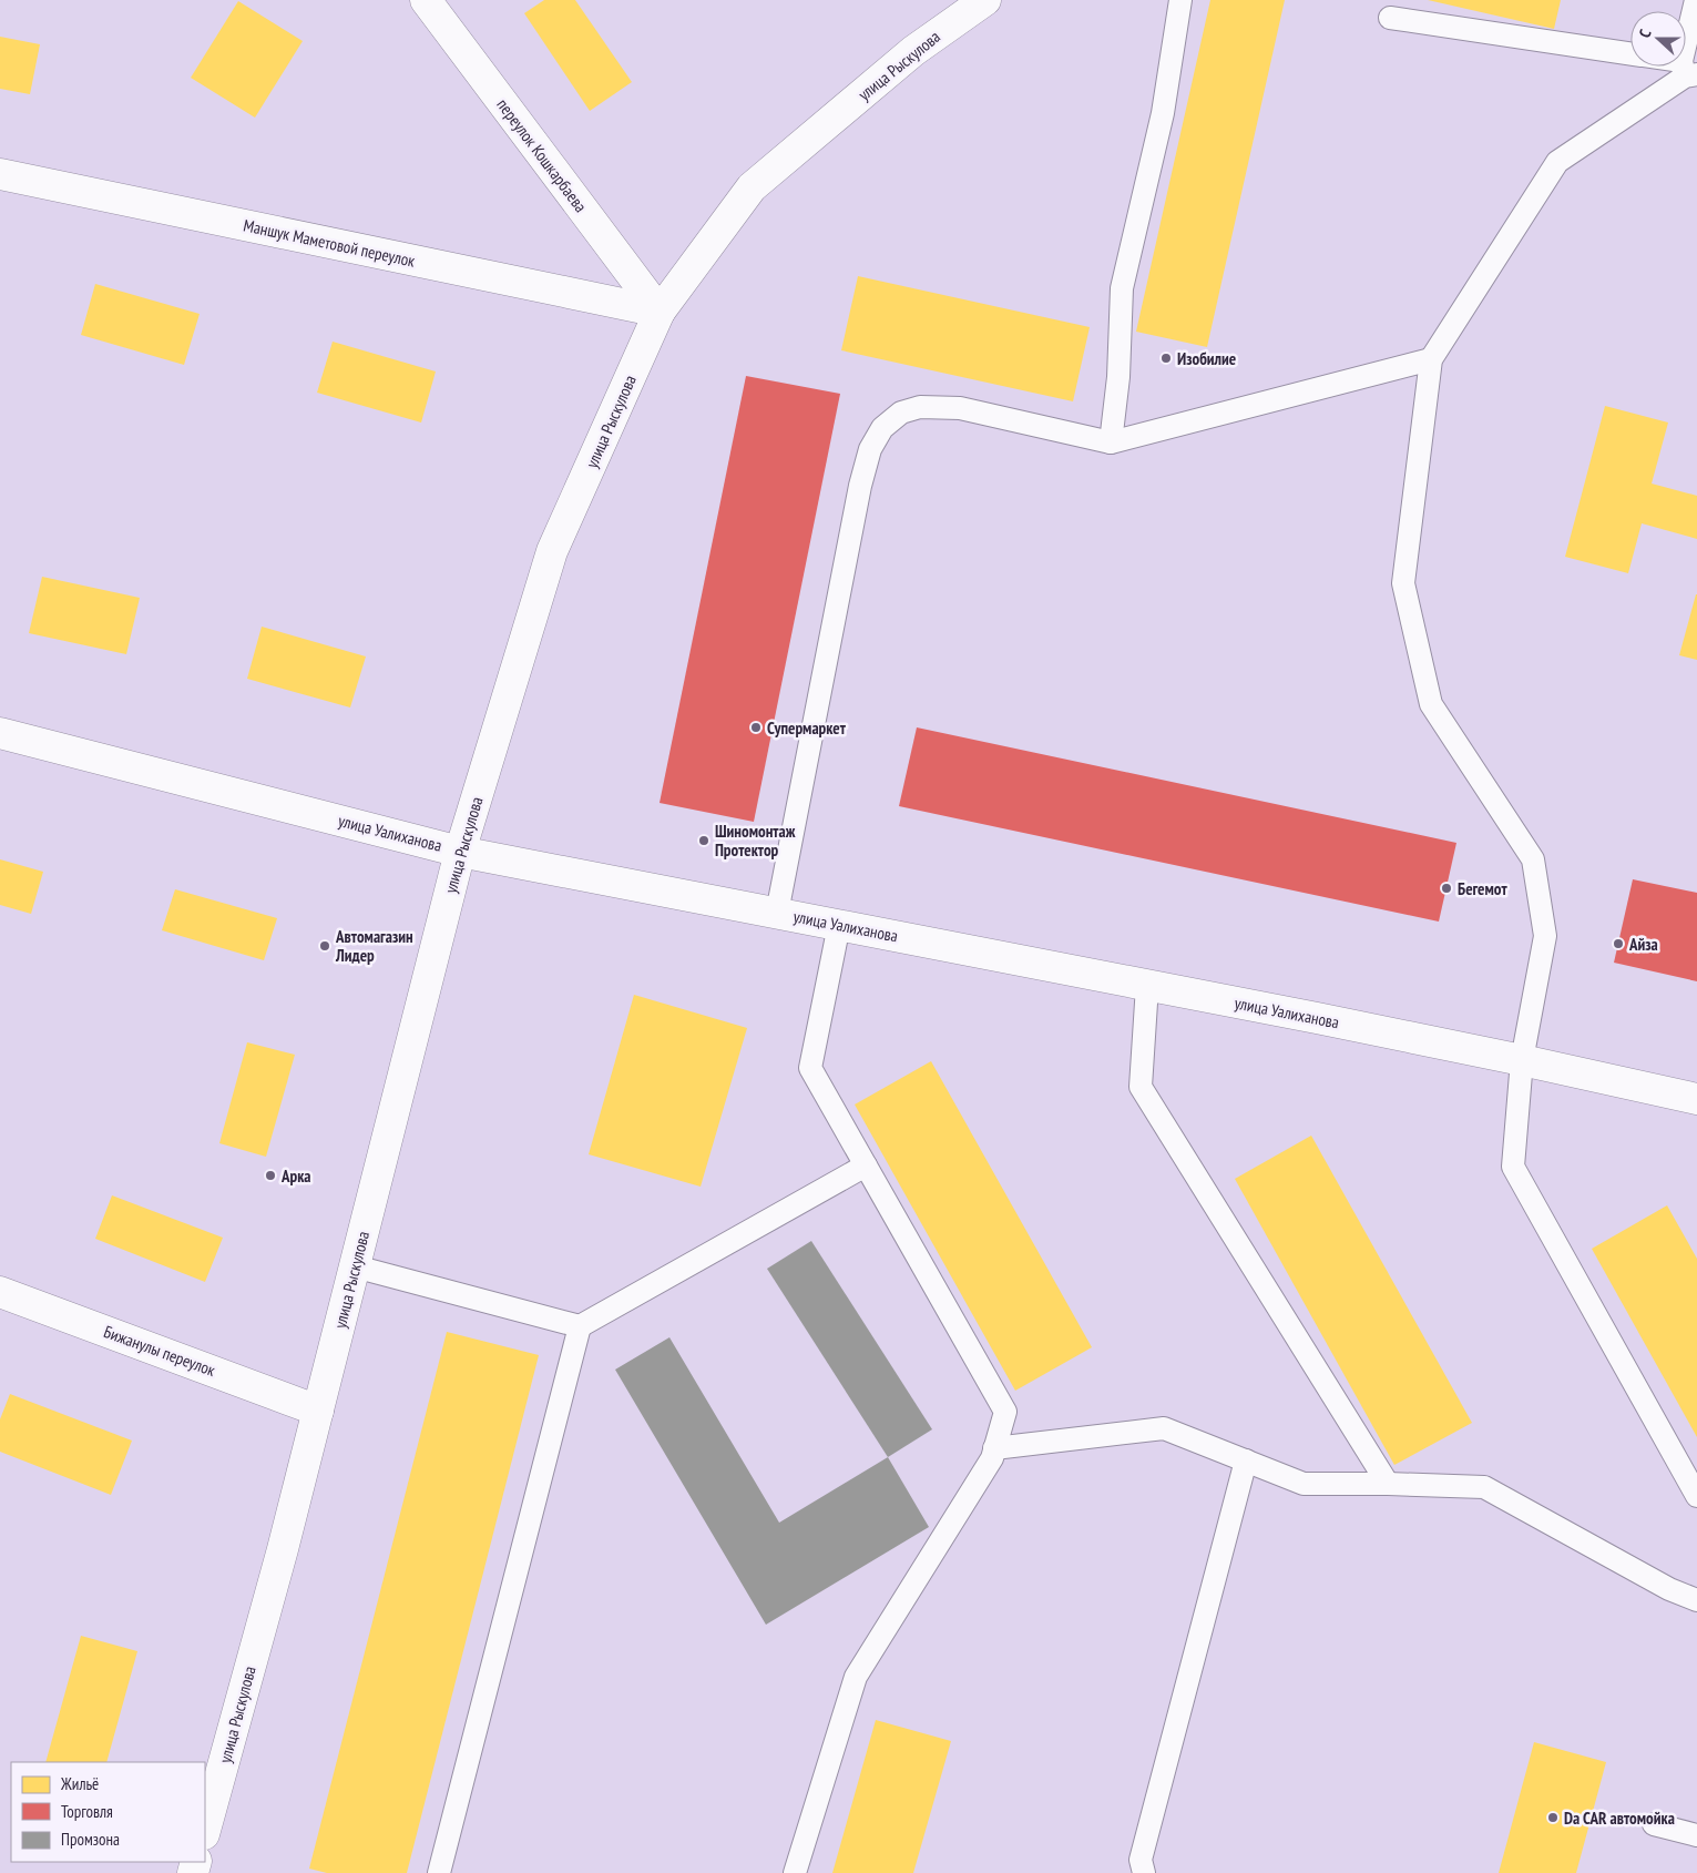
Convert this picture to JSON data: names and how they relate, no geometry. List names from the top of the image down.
{
  "streets": {
    "street": [
      "улица Рыскулова",
      "переулок Кошкарбаева",
      "Маншук Маметовой переулок",
      "улица Уалиханова",
      "Бижанулы переулок"
    ]
  },
  "crossings": [
    ["улица Рыскулова", "переулок Кошкарбаева"],
    ["улица Рыскулова", "Маншук Маметовой переулок"],
    ["улица Рыскулова", "улица Уалиханова"],
    ["улица Рыскулова", "Бижанулы переулок"],
    ["переулок Кошкарбаева", "Маншук Маметовой переулок"]
  ],
  "places": [
    "Изобилие",
    "Супермаркет",
    "Шиномонтаж Протектор",
    "Бегемот",
    "Айза",
    "Автомагазин Лидер",
    "Арка",
    "Da CAR автомойка"
  ],
  "legend": ["Жильё", "Торговля", "Промзона"],
  "north": "left"
}
